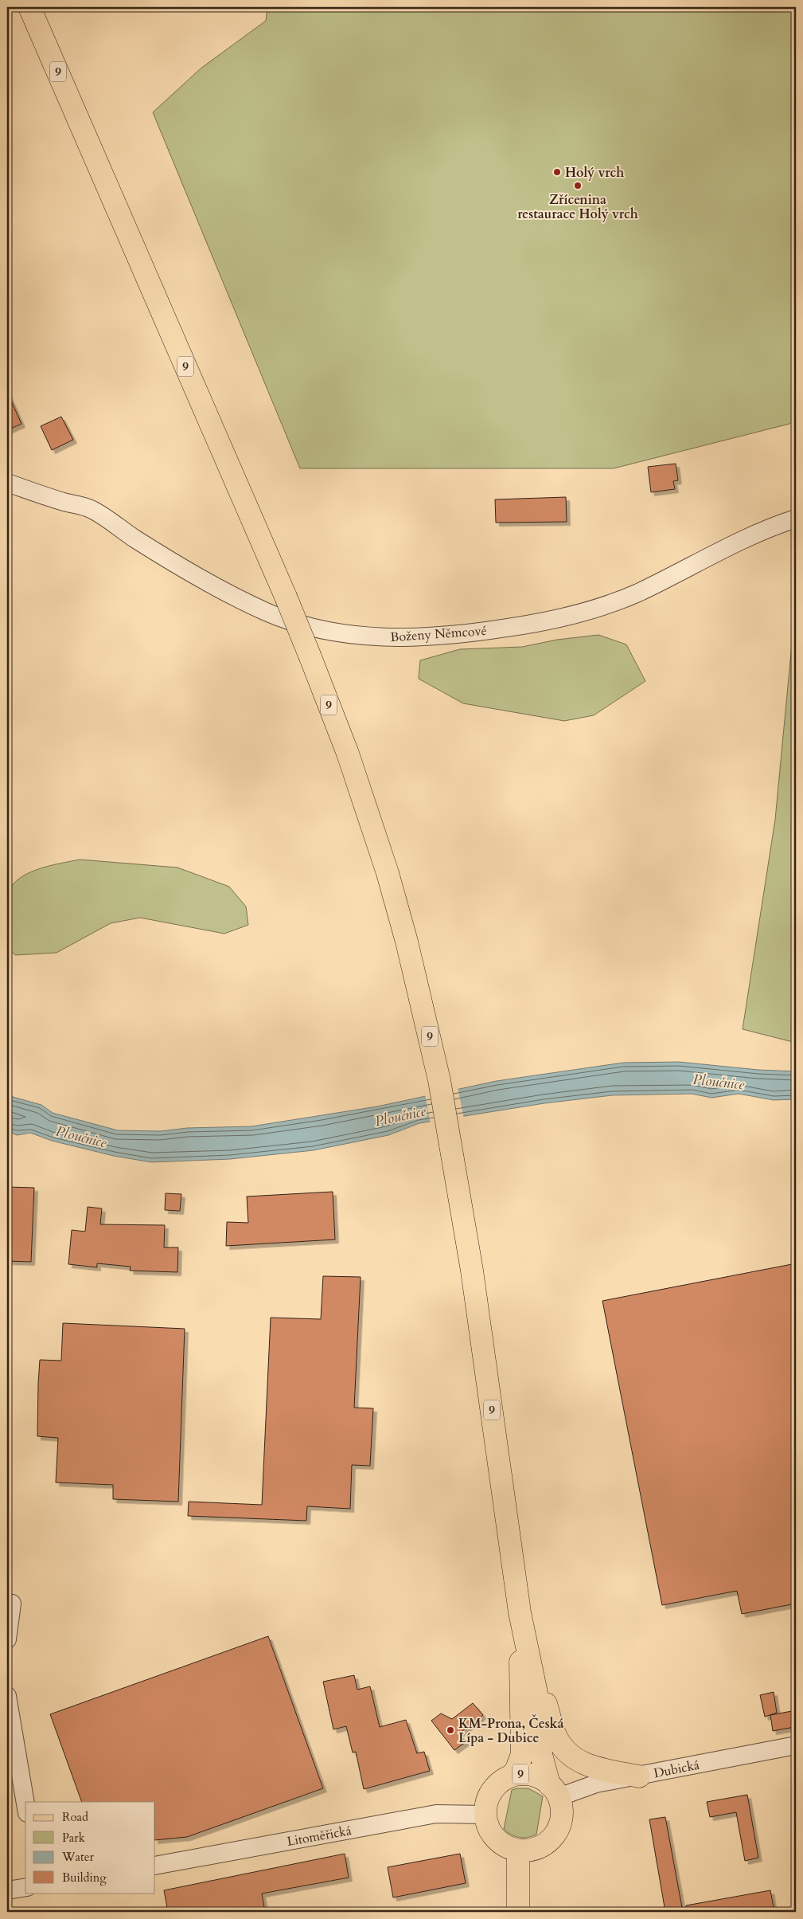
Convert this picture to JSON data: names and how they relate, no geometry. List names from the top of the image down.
{
  "streets": {
    "main road": ["9"],
    "street": ["Boženy Němcové", "Dubická", "Litoměřická"]
  },
  "crossings": [
    ["9", "Dubická"],
    ["9", "Litoměřická"],
    ["Dubická", "Litoměřická"]
  ],
  "water": ["Ploučnice"],
  "places": ["Holý vrch", "Zřícenina restaurace Holý vrch", "KM-Prona, Česká Lípa - Dubice"],
  "legend": [
    "Road",
    "Park",
    "Water",
    "Building"
  ]
}
